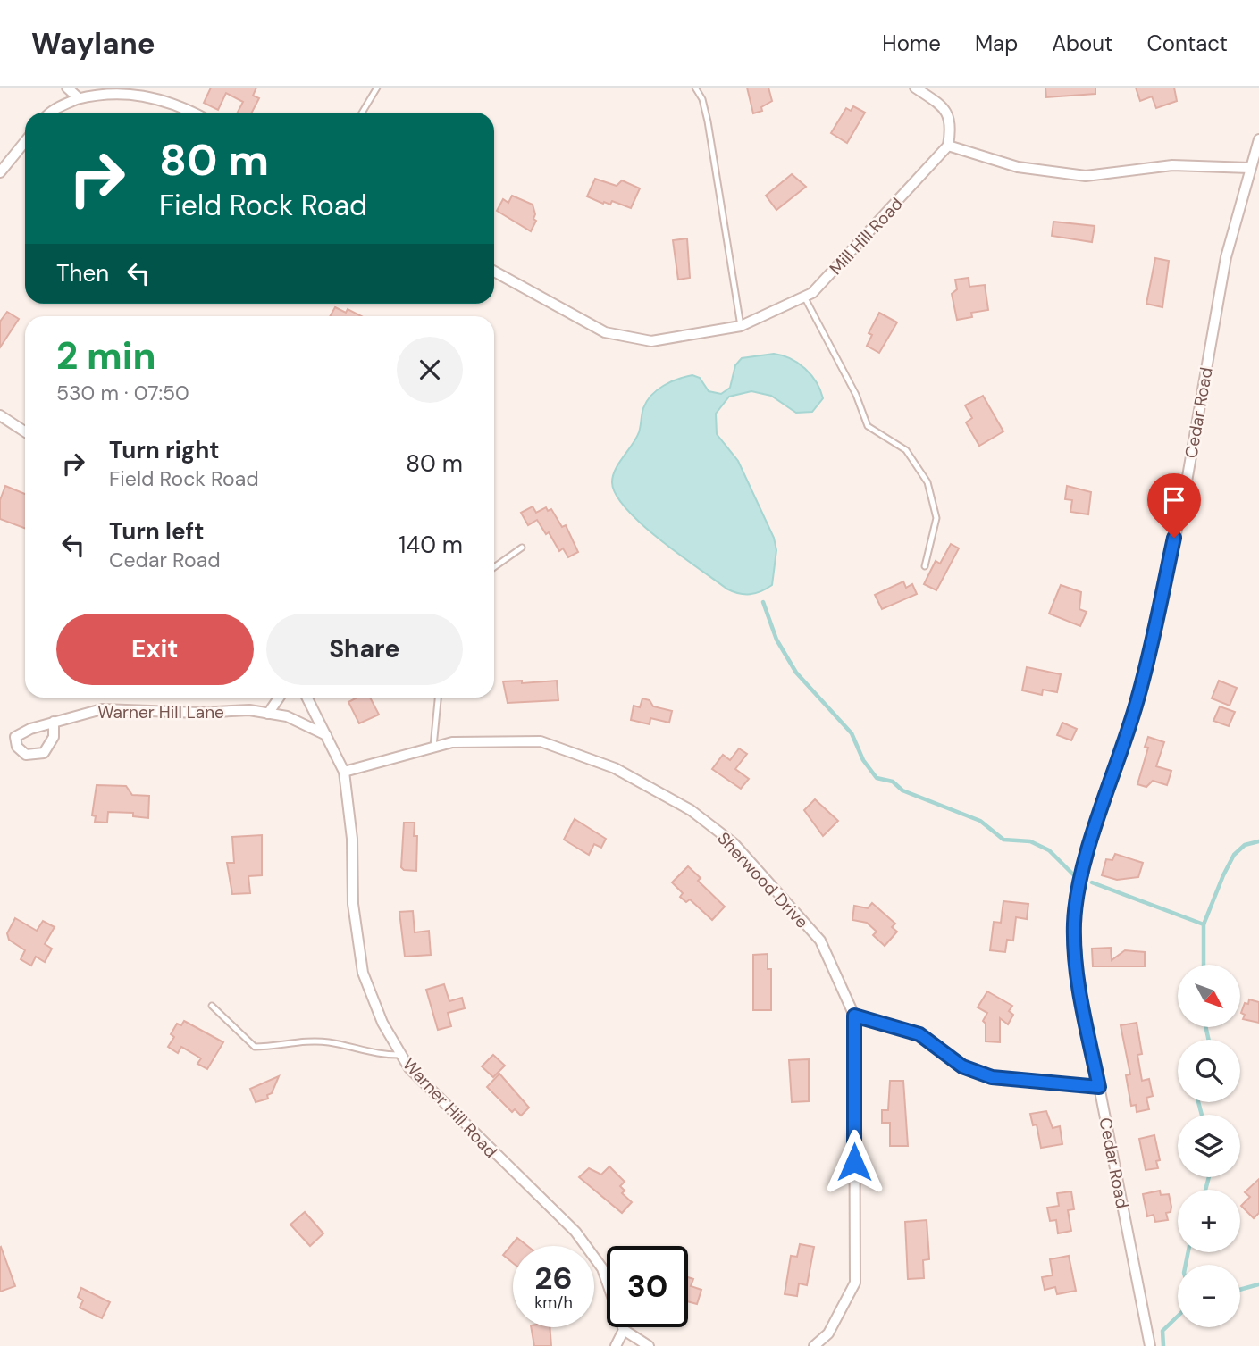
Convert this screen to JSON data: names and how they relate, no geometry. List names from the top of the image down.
{
  "streets": {
    "street": [
      "Mill Hill Road",
      "Cedar Road",
      "Warner Hill Lane",
      "Sherwood Drive",
      "Warner Hill Road"
    ]
  },
  "crossings": [
    ["Warner Hill Lane", "Warner Hill Road"],
    ["Sherwood Drive", "Warner Hill Road"]
  ],
  "north": "bottom right",
  "page": {
    "header": "Waylane",
    "nav": [
      "Home",
      "Map",
      "About",
      "Contact"
    ],
    "turn": ["80 m", "Field Rock Road"],
    "then": "Then",
    "heading": ["2 min", "530 m · 07:50"],
    "list": [
      {
        "name": "Turn right",
        "note": "Field Rock Road",
        "value": "80 m"
      },
      {
        "name": "Turn left",
        "note": "Cedar Road",
        "value": "140 m"
      }
    ],
    "buttons": ["Exit", "Share"],
    "map_buttons": ["+", "−"],
    "speed": "26 km/h",
    "limit": "30"
  }
}
